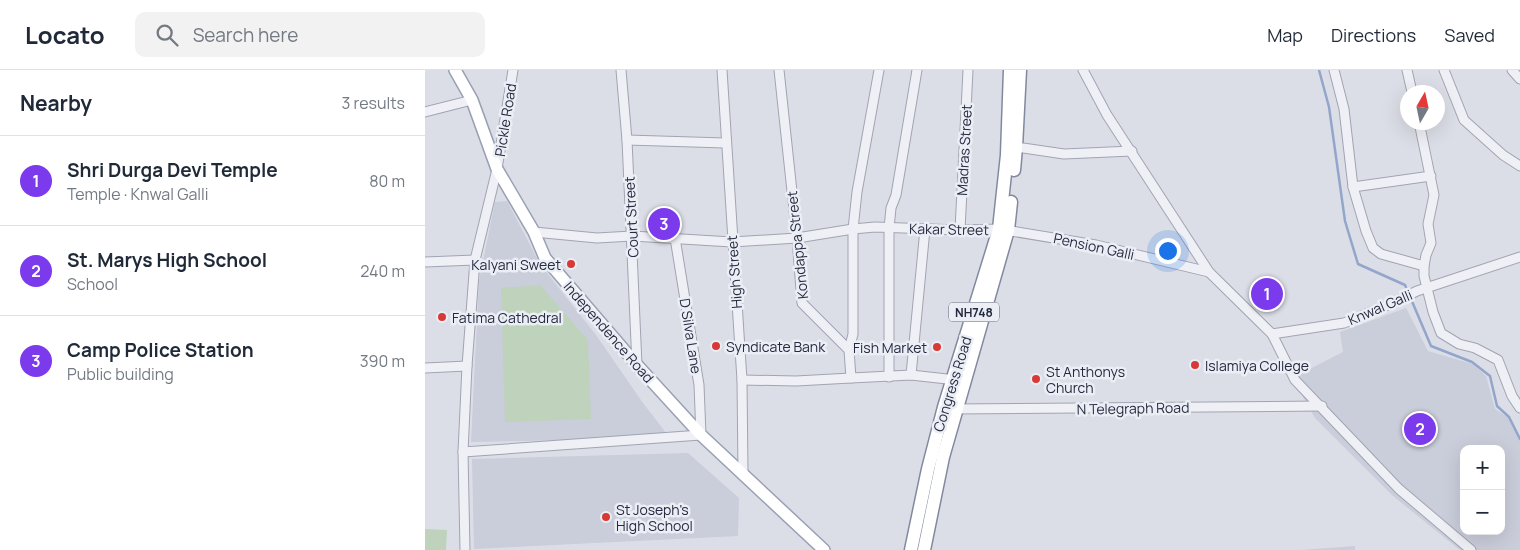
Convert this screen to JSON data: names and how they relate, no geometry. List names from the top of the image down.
{
  "streets": {
    "highway": ["NH748", "Congress Road"],
    "main road": ["Independence Road"],
    "street": [
      "Pickle Road",
      "Madras Street",
      "Court Street",
      "Kakar Street",
      "Kondappa Street",
      "Pension Galli",
      "High Street",
      "Knwal Galli",
      "D Silva Lane",
      "N Telegraph Road"
    ]
  },
  "crossings": [
    ["Pickle Road", "Independence Road"],
    ["Madras Street", "Kakar Street"],
    ["Court Street", "Kakar Street"],
    ["Court Street", "Independence Road"],
    ["Kakar Street", "Kondappa Street"],
    ["Kakar Street", "Pension Galli"],
    ["Kakar Street", "High Street"],
    ["Kakar Street", "Independence Road"],
    ["Kakar Street", "D Silva Lane"],
    ["Kakar Street", "Congress Road"],
    ["Pension Galli", "Congress Road"],
    ["High Street", "Independence Road"],
    ["Independence Road", "D Silva Lane"],
    ["Congress Road", "N Telegraph Road"]
  ],
  "places": [
    "Kalyani Sweet",
    "Fatima Cathedral",
    "Syndicate Bank",
    "Fish Market",
    "Islamiya College",
    "St Anthonys Church",
    "St Joseph's High School"
  ],
  "north": "top",
  "page": {
    "header": "Locato",
    "search": "Search here",
    "nav": ["Map", "Directions", "Saved"],
    "heading": ["Nearby", "3 results"],
    "list": [
      {
        "mark": "1",
        "name": "Shri Durga Devi Temple",
        "note": "Temple · Knwal Galli",
        "value": "80 m"
      },
      {
        "mark": "2",
        "name": "St. Marys High School",
        "note": "School",
        "value": "240 m"
      },
      {
        "mark": "3",
        "name": "Camp Police Station",
        "note": "Public building",
        "value": "390 m"
      }
    ],
    "pins": ["3", "1", "2"],
    "map_buttons": ["+", "−"]
  }
}
